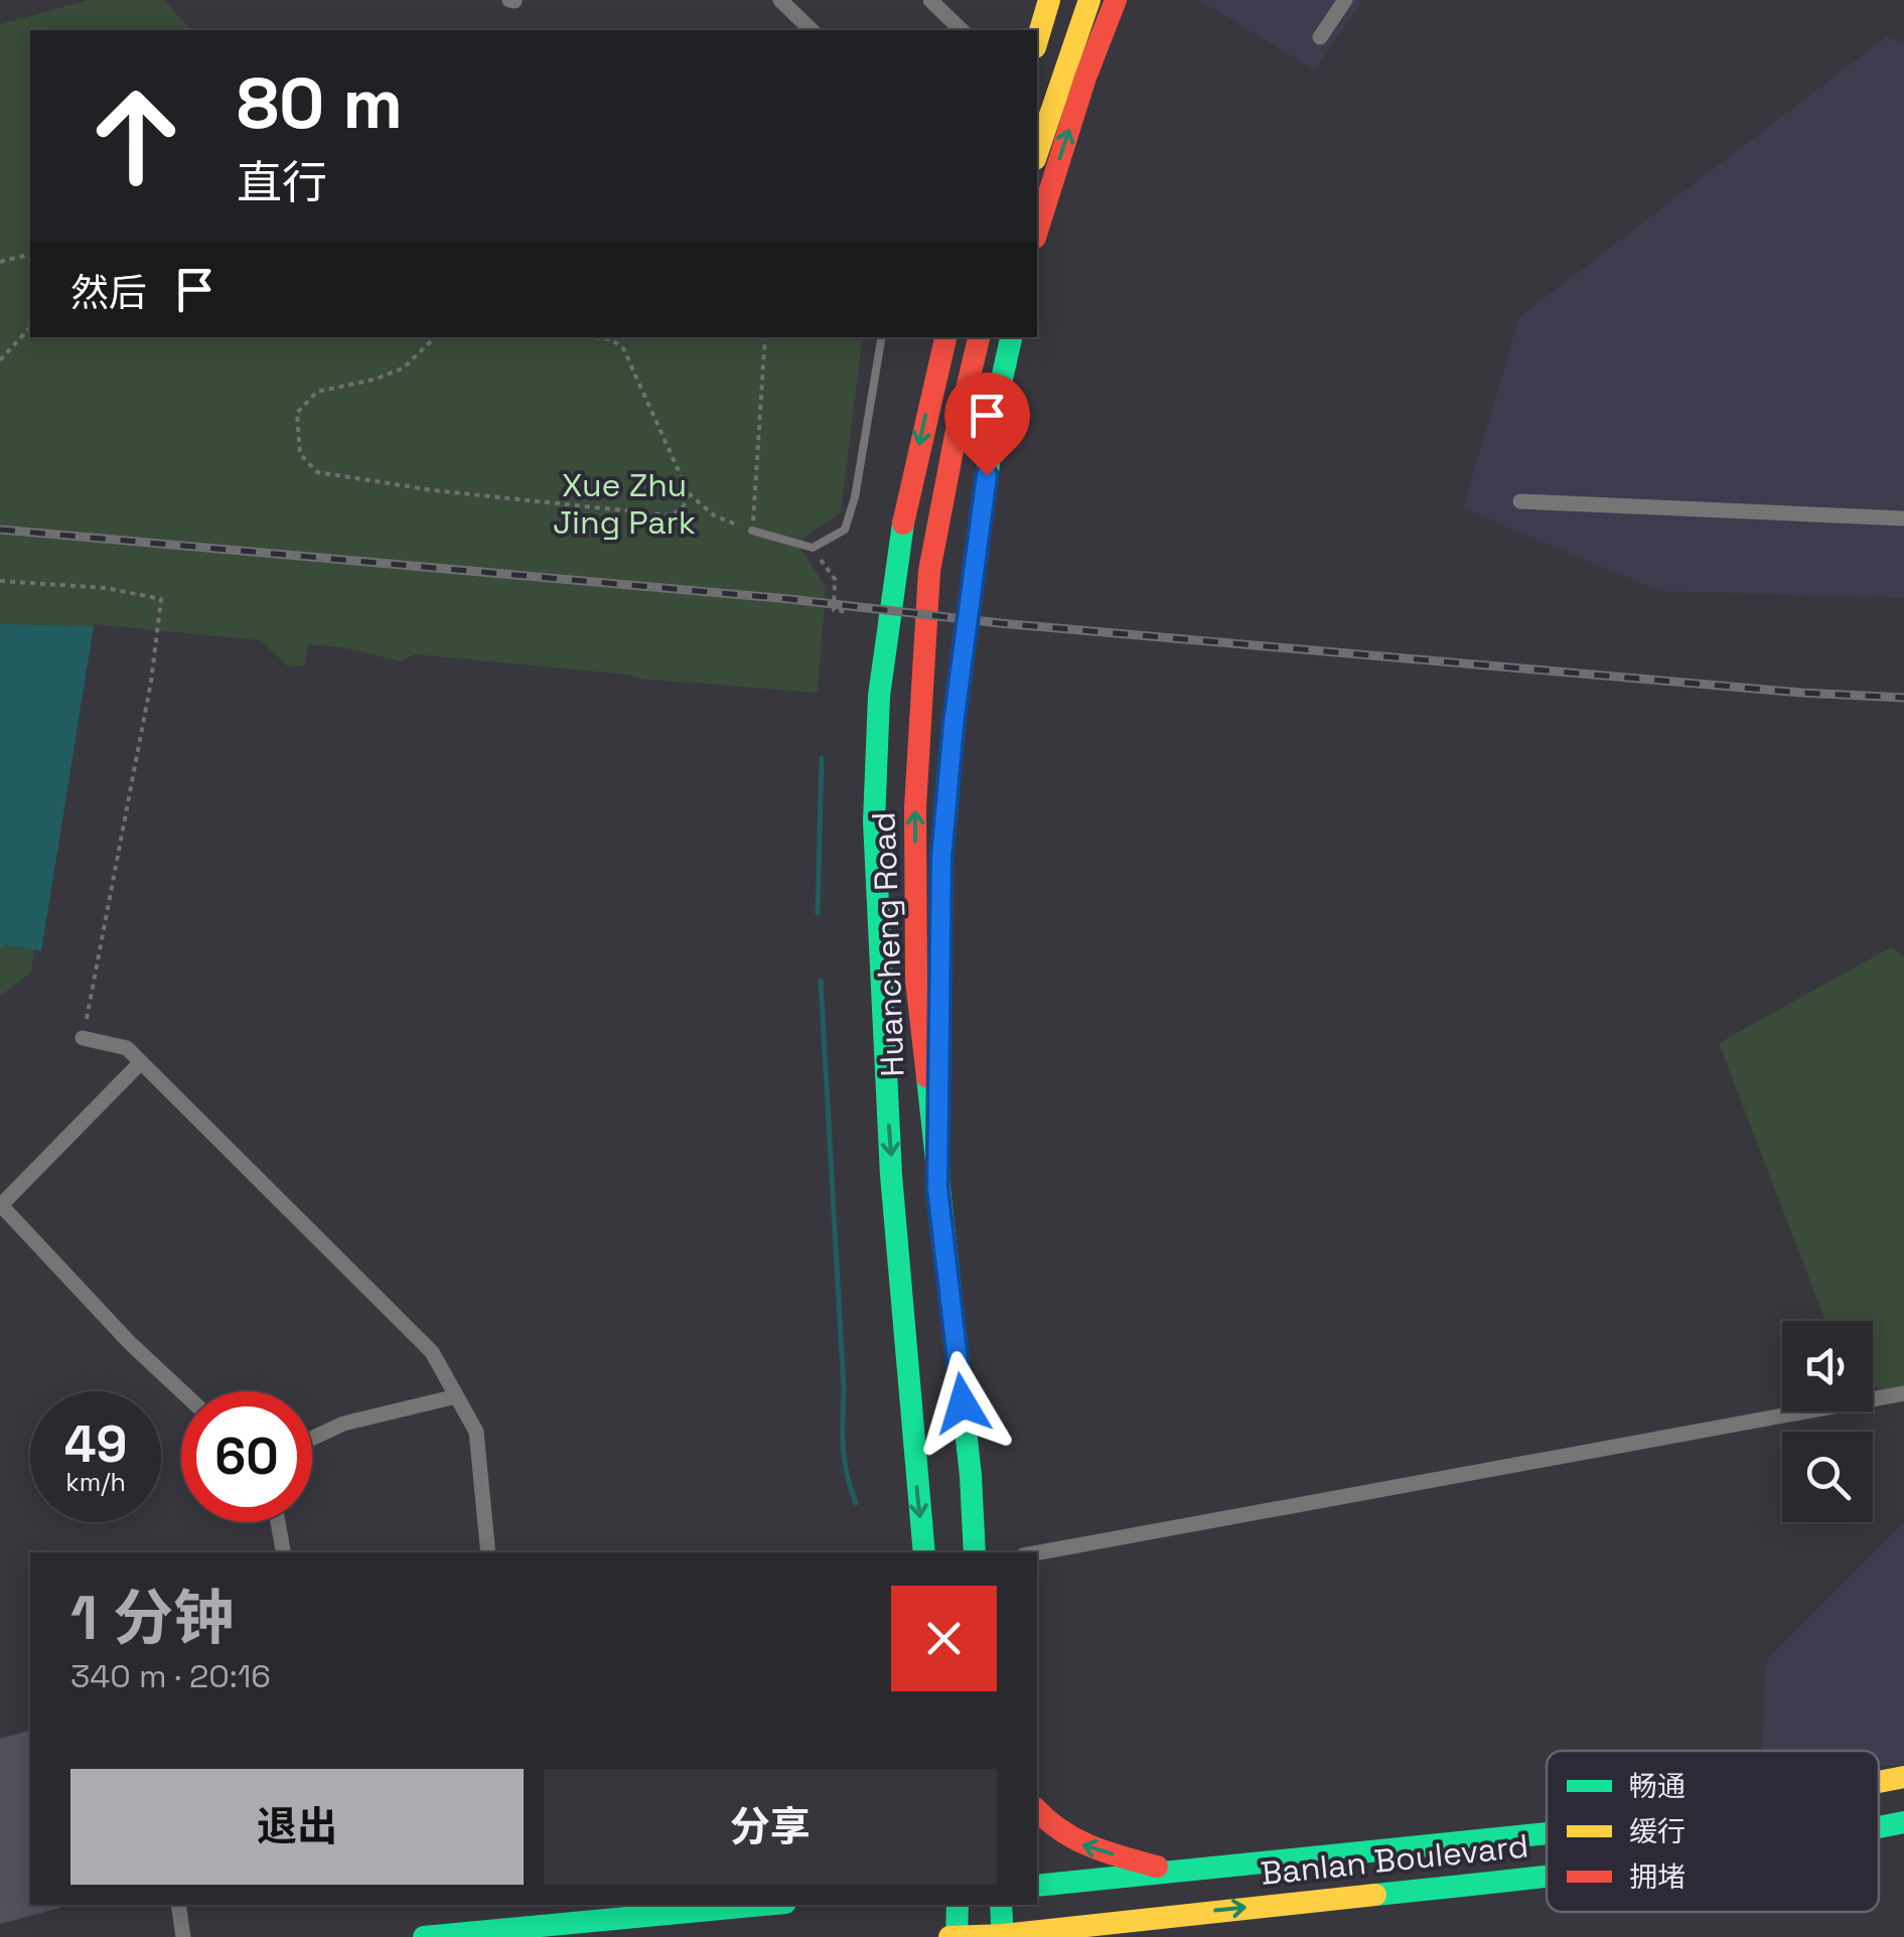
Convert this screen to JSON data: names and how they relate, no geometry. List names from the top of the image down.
{
  "streets": {
    "main road": ["Huancheng Road", "Banlan Boulevard"]
  },
  "parks": ["Xue Zhu Jing Park"],
  "legend": ["畅通", "缓行", "拥堵"],
  "page": {
    "turn": ["80 m", "直行"],
    "then": "然后",
    "speed": "49 km/h",
    "limit": "60",
    "heading": ["1 分钟", "340 m · 20:16"],
    "buttons": ["退出", "分享"]
  }
}
